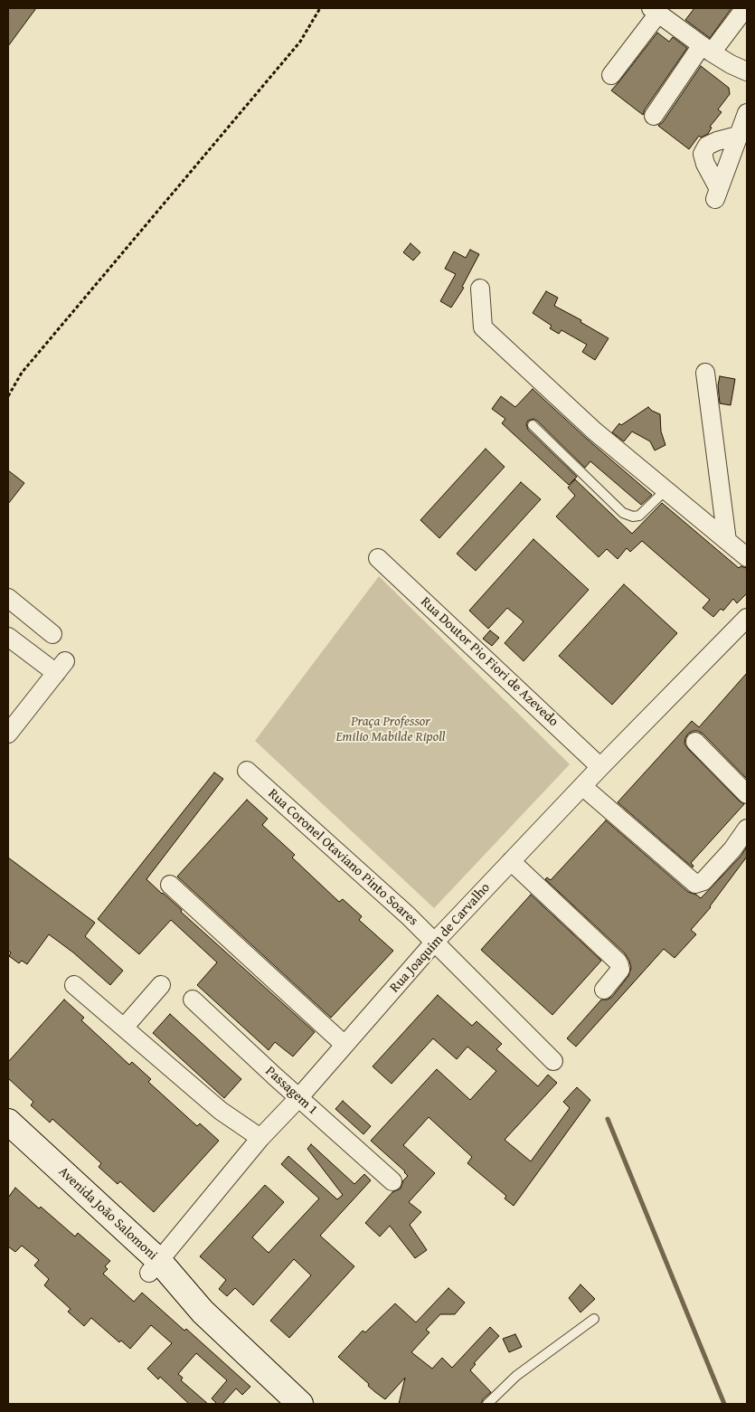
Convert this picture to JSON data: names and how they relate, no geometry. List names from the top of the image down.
{
  "streets": {
    "main road": ["Avenida João Salomoni"],
    "street": [
      "Rua Doutor Pio Fiori de Azevedo",
      "Rua Coronel Otaviano Pinto Soares",
      "Rua Joaquim de Carvalho",
      "Passagem 1"
    ]
  },
  "crossings": [
    ["Rua Doutor Pio Fiori de Azevedo", "Rua Joaquim de Carvalho"],
    ["Rua Coronel Otaviano Pinto Soares", "Rua Joaquim de Carvalho"],
    ["Rua Joaquim de Carvalho", "Passagem 1"],
    ["Rua Joaquim de Carvalho", "Avenida João Salomoni"]
  ],
  "parks": ["Praça Professor Emilio Mabilde Ripoll"]
}
